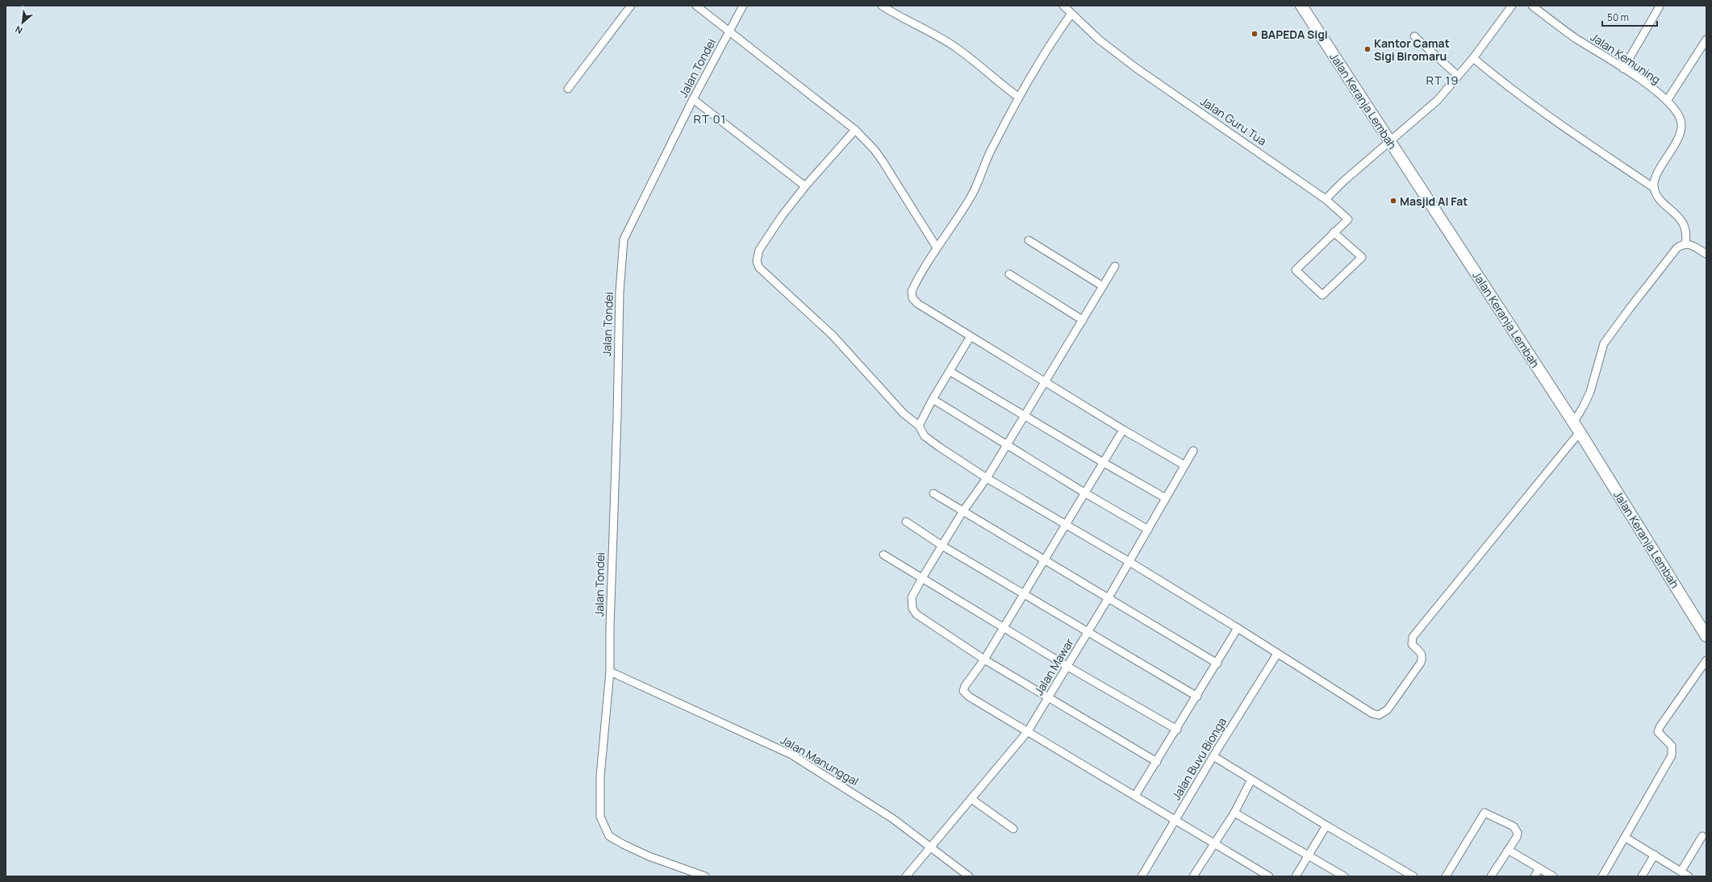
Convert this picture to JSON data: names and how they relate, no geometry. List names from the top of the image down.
{
  "streets": {
    "main road": ["Jalan Keranja Lembah"],
    "street": [
      "Jalan Kemuning",
      "Jalan Tondei",
      "Jalan Guru Tua",
      "Jalan Mawar",
      "Jalan Buvu Bionga",
      "Jalan Manunggal"
    ]
  },
  "crossings": [
    ["Jalan Tondei", "Jalan Manunggal"],
    ["Jalan Mawar", "Jalan Manunggal"]
  ],
  "districts": ["RT 19", "RT 01"],
  "places": ["BAPEDA Sigi", "Kantor Camat Sigi Biromaru", "Masjid Al Fat"],
  "scale_bar": "50 m",
  "north": "bottom left"
}
